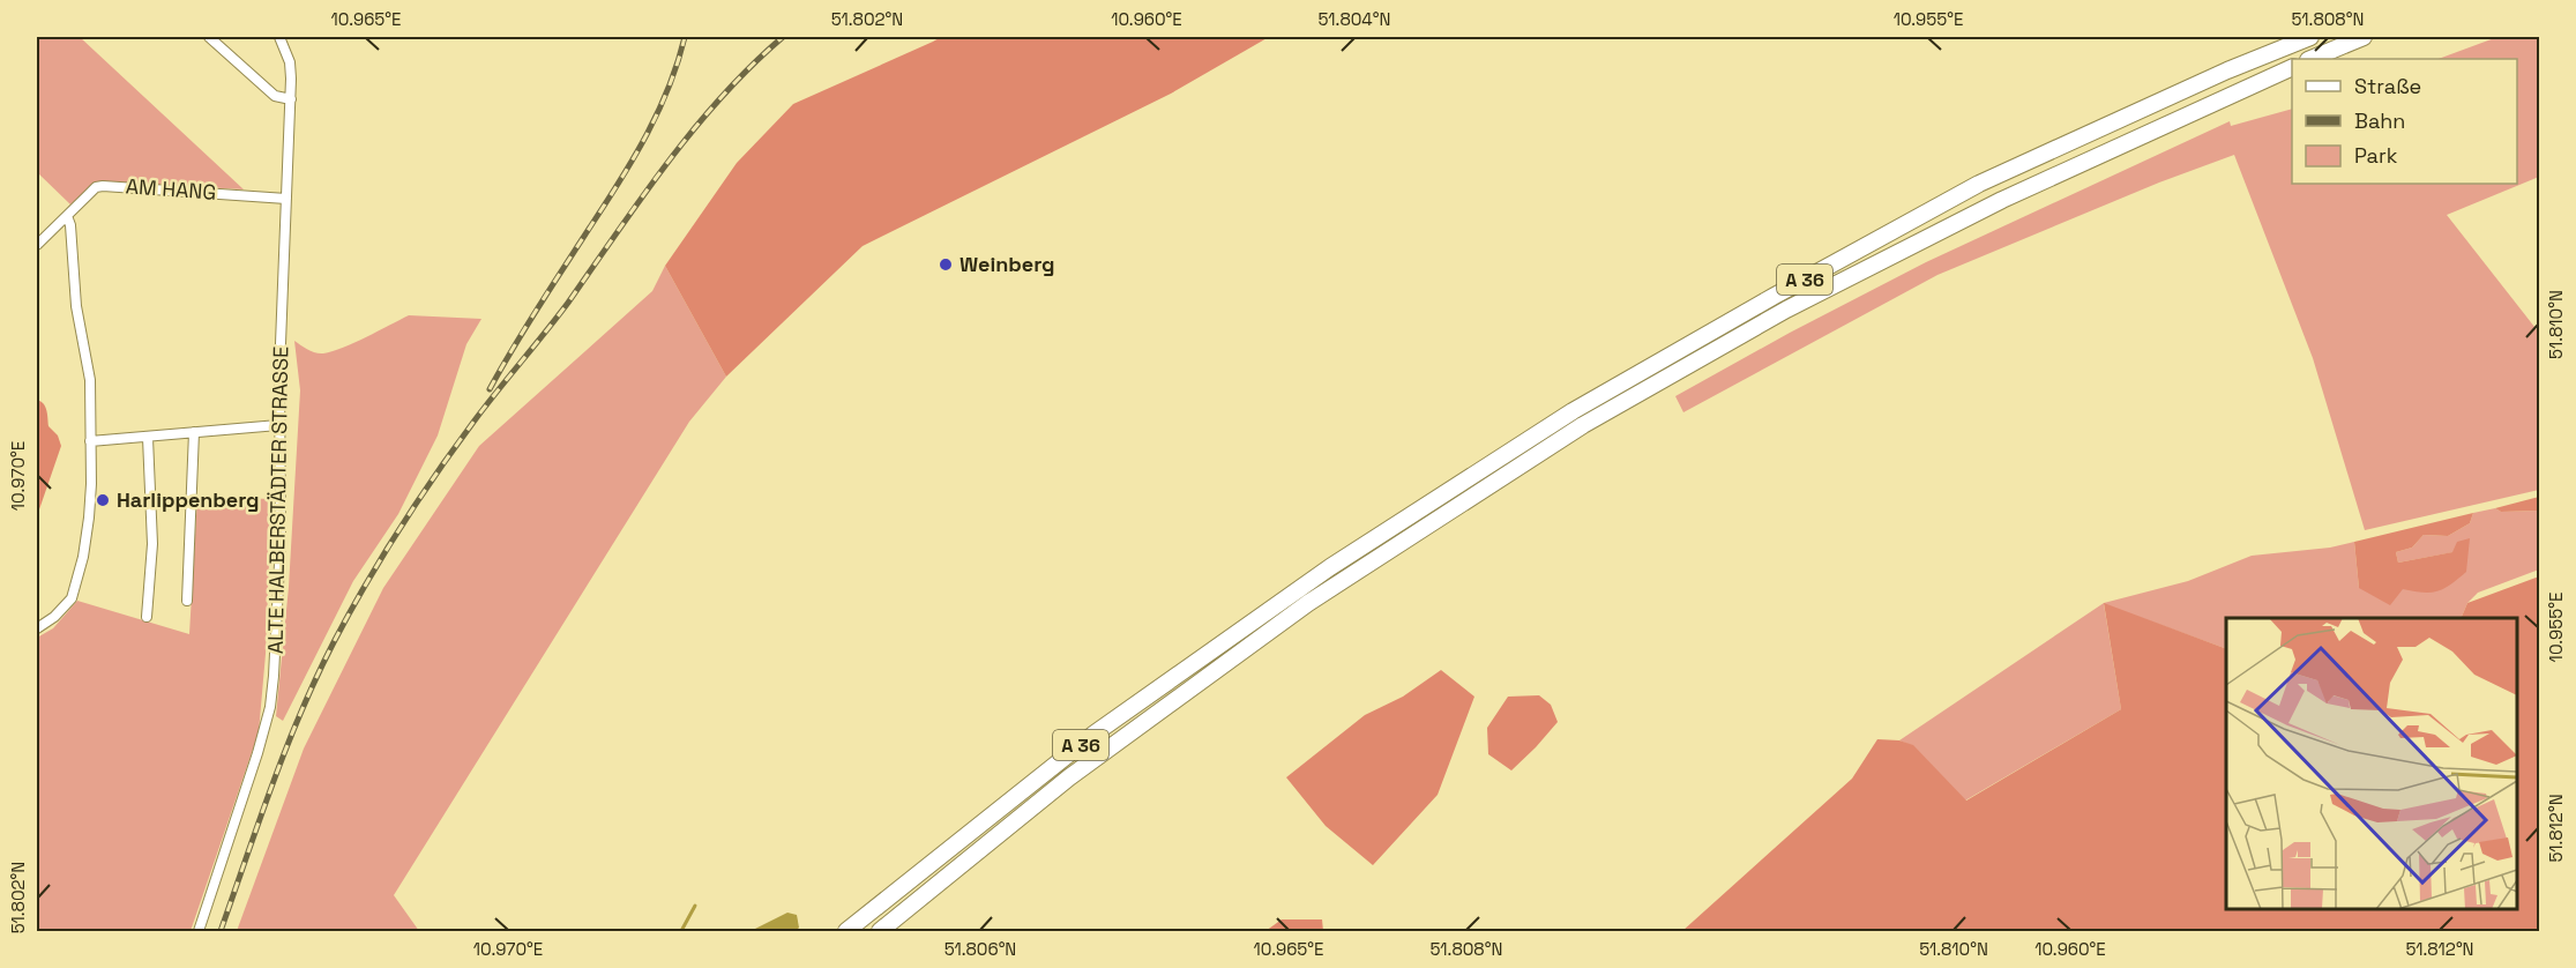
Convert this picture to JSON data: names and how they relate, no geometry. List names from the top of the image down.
{
  "streets": {
    "highway": ["A 36"],
    "street": ["AM HANG", "ALTE HALBERSTÄDTER STRASSE"]
  },
  "crossings": [
    ["AM HANG", "ALTE HALBERSTÄDTER STRASSE"]
  ],
  "places": ["Weinberg", "Harlippenberg"],
  "legend": ["Straße", "Bahn", "Park"],
  "coordinates": [
    "10.965°E",
    "51.802°N",
    "10.960°E",
    "51.804°N",
    "10.955°E",
    "51.808°N",
    "51.810°N",
    "10.970°E",
    "51.812°N",
    "51.806°N"
  ]
}
